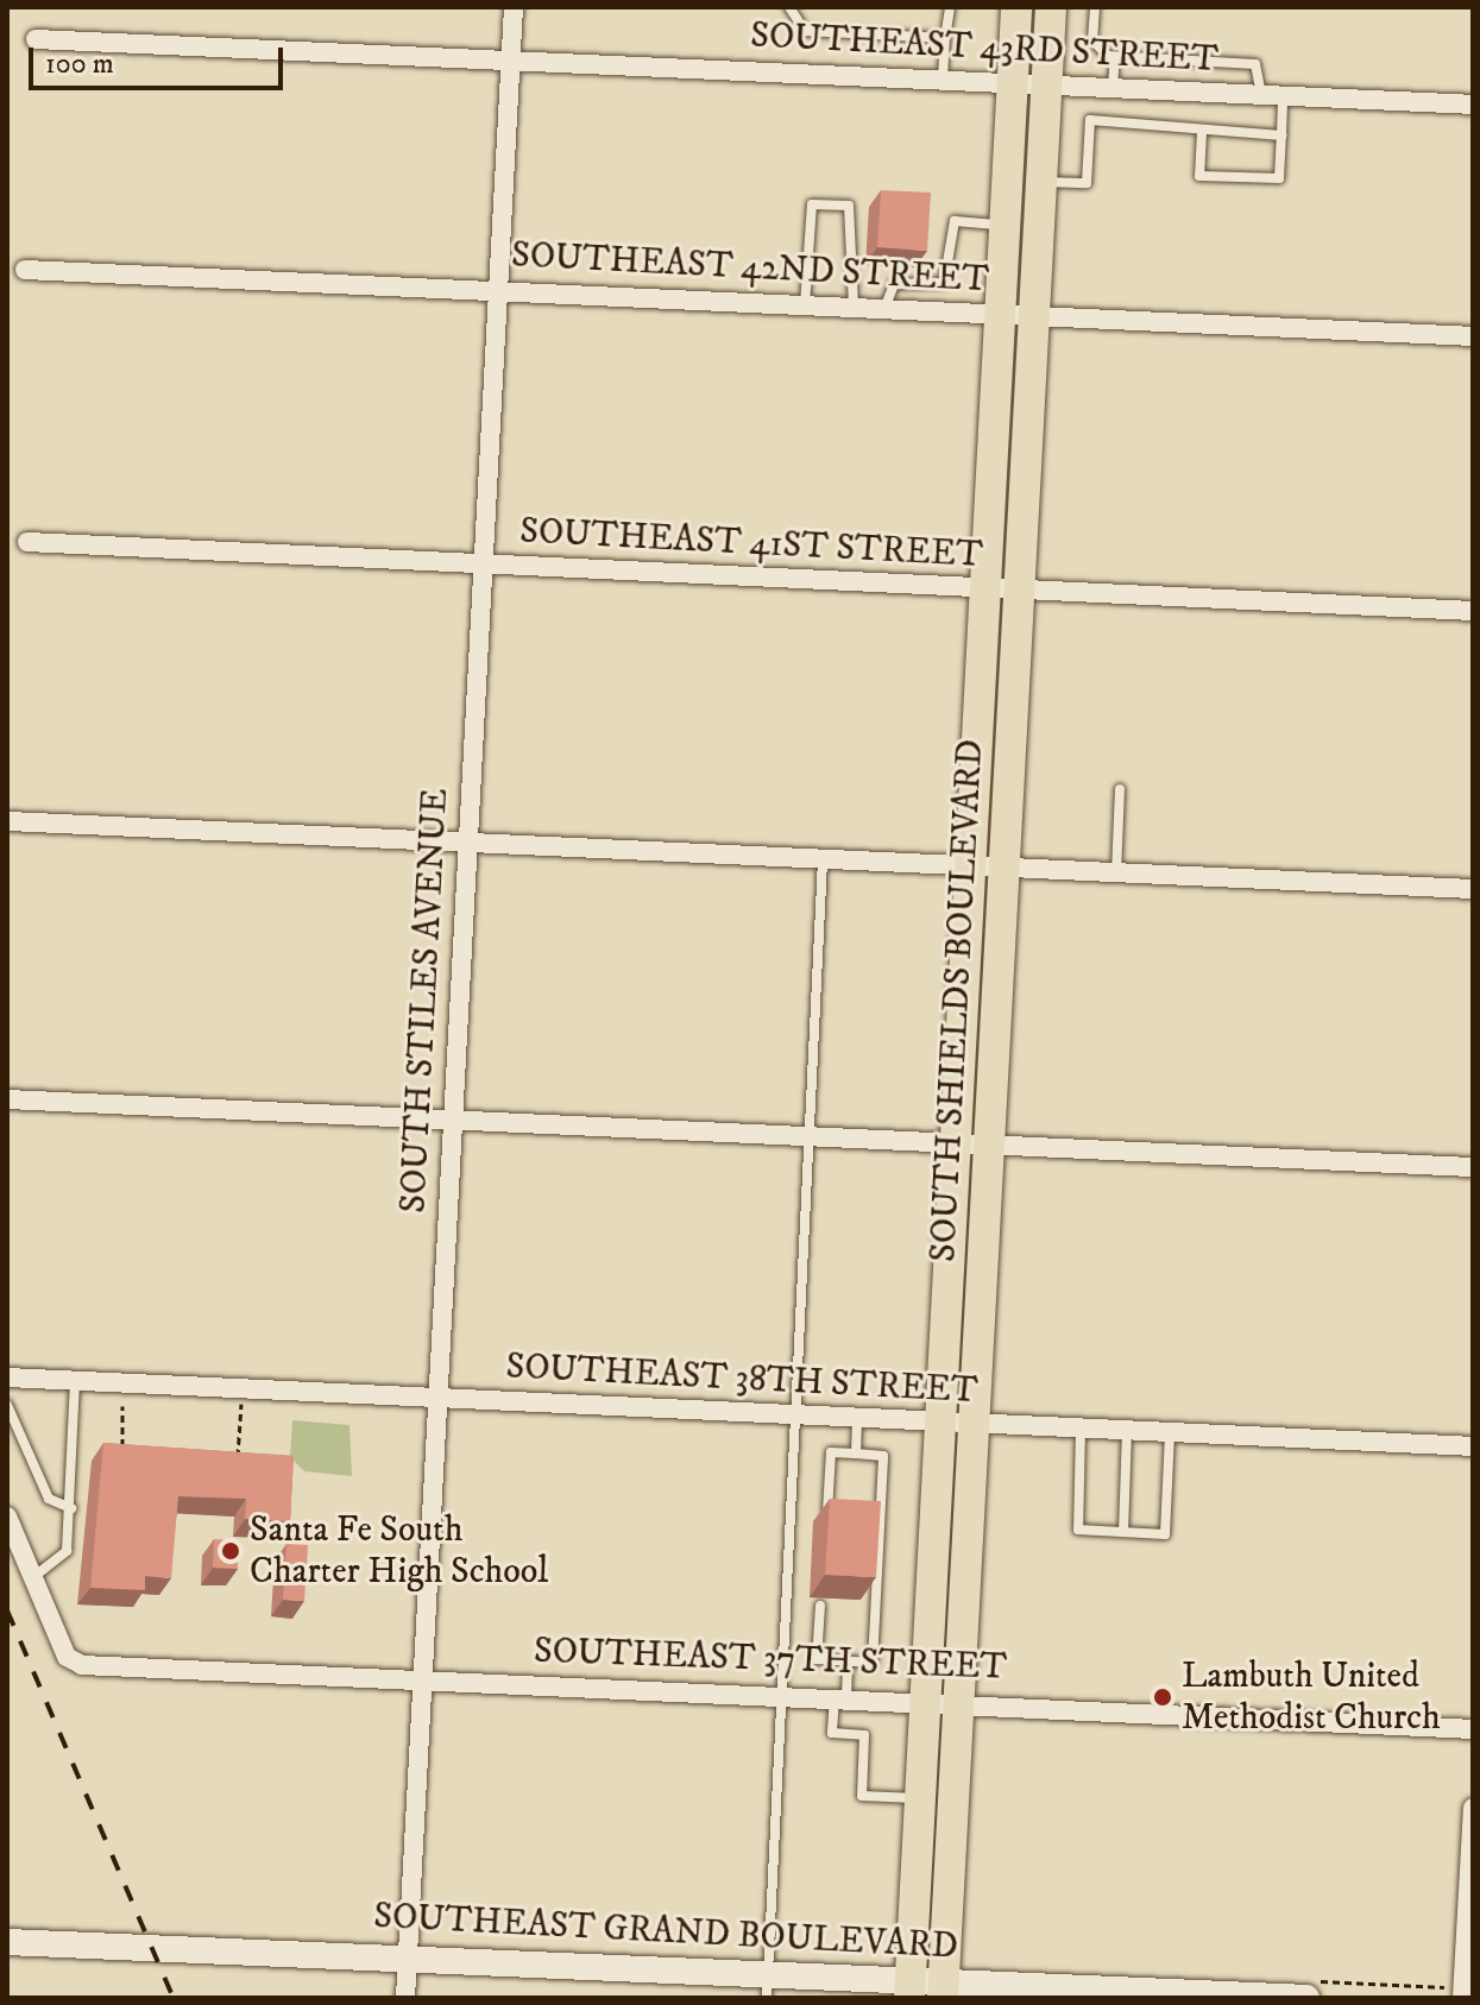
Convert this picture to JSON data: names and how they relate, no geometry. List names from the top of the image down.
{
  "streets": {
    "main road": ["SOUTH SHIELDS BOULEVARD"],
    "street": [
      "SOUTHEAST 43RD STREET",
      "SOUTHEAST 42ND STREET",
      "SOUTHEAST 41ST STREET",
      "SOUTH STILES AVENUE",
      "SOUTHEAST 38TH STREET",
      "SOUTHEAST 37TH STREET",
      "SOUTHEAST GRAND BOULEVARD"
    ]
  },
  "crossings": [
    ["SOUTHEAST 43RD STREET", "SOUTH STILES AVENUE"],
    ["SOUTHEAST 43RD STREET", "SOUTH SHIELDS BOULEVARD"],
    ["SOUTHEAST 42ND STREET", "SOUTH STILES AVENUE"],
    ["SOUTHEAST 42ND STREET", "SOUTH SHIELDS BOULEVARD"],
    ["SOUTHEAST 41ST STREET", "SOUTH STILES AVENUE"],
    ["SOUTHEAST 41ST STREET", "SOUTH SHIELDS BOULEVARD"],
    ["SOUTH STILES AVENUE", "SOUTHEAST 38TH STREET"],
    ["SOUTH STILES AVENUE", "SOUTHEAST 37TH STREET"],
    ["SOUTH STILES AVENUE", "SOUTHEAST GRAND BOULEVARD"],
    ["SOUTH SHIELDS BOULEVARD", "SOUTHEAST 38TH STREET"],
    ["SOUTH SHIELDS BOULEVARD", "SOUTHEAST 37TH STREET"],
    ["SOUTH SHIELDS BOULEVARD", "SOUTHEAST GRAND BOULEVARD"]
  ],
  "places": ["Santa Fe South Charter High School", "Lambuth United Methodist Church"],
  "scale_bar": "100 m"
}
